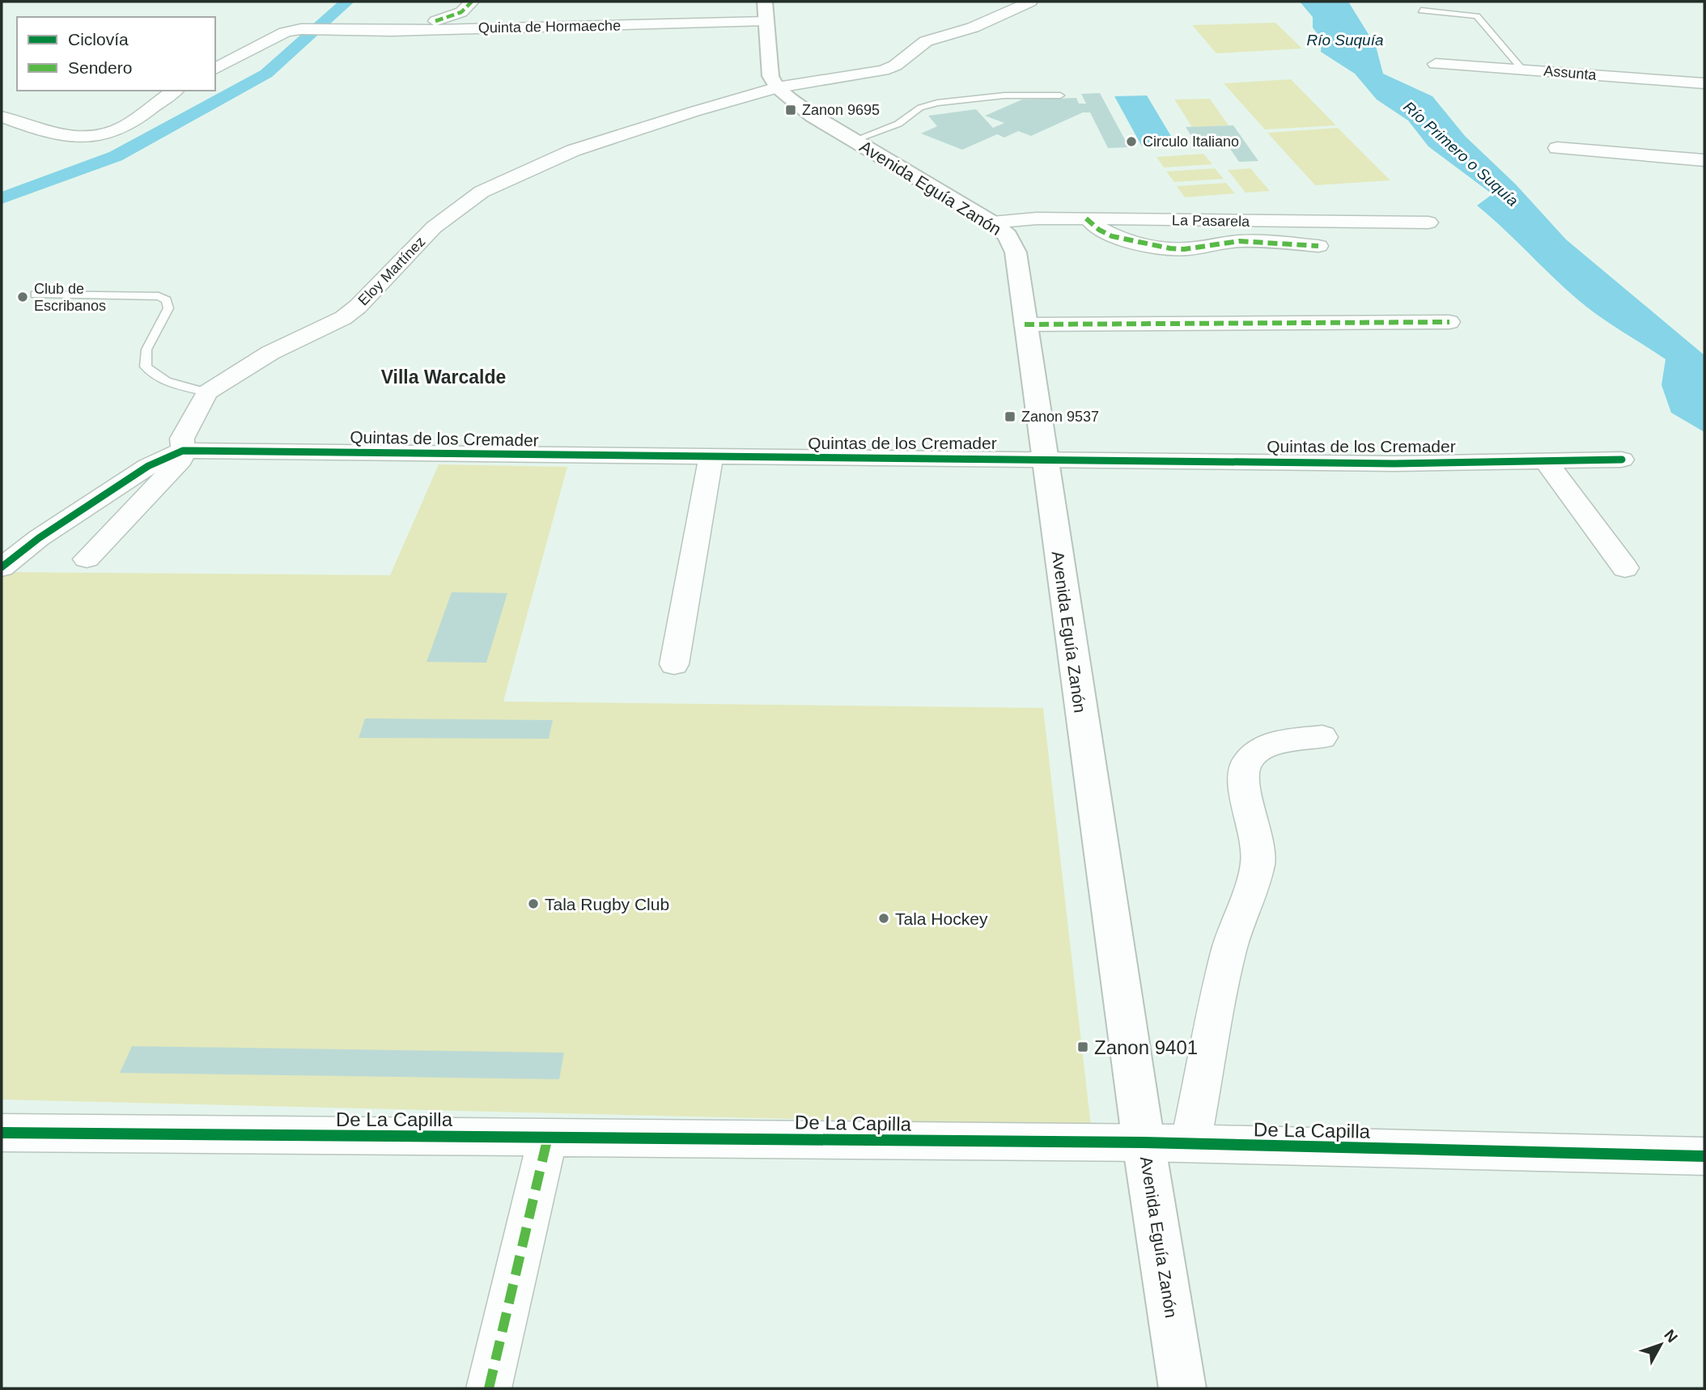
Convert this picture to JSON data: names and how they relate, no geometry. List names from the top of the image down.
{
  "streets": {
    "main road": ["Avenida Eguía Zanón"],
    "street": [
      "Quinta de Hormaeche",
      "Assunta",
      "La Pasarela",
      "Eloy Martínez",
      "Quintas de los Cremader",
      "De La Capilla"
    ]
  },
  "crossings": [
    ["Avenida Eguía Zanón", "La Pasarela"],
    ["Avenida Eguía Zanón", "Eloy Martínez"],
    ["Avenida Eguía Zanón", "Quintas de los Cremader"],
    ["Avenida Eguía Zanón", "De La Capilla"],
    ["Eloy Martínez", "Quintas de los Cremader"]
  ],
  "districts": ["Villa Warcalde"],
  "water": ["Río Suquía", "Río Primero o Suquía"],
  "places": {
    "transit": ["Zanon 9695", "Zanon 9537", "Zanon 9401"],
    "other": [
      "Circulo Italiano",
      "Club de Escribanos",
      "Tala Rugby Club",
      "Tala Hockey"
    ]
  },
  "legend": ["Ciclovía", "Sendero"],
  "north": "top right"
}
